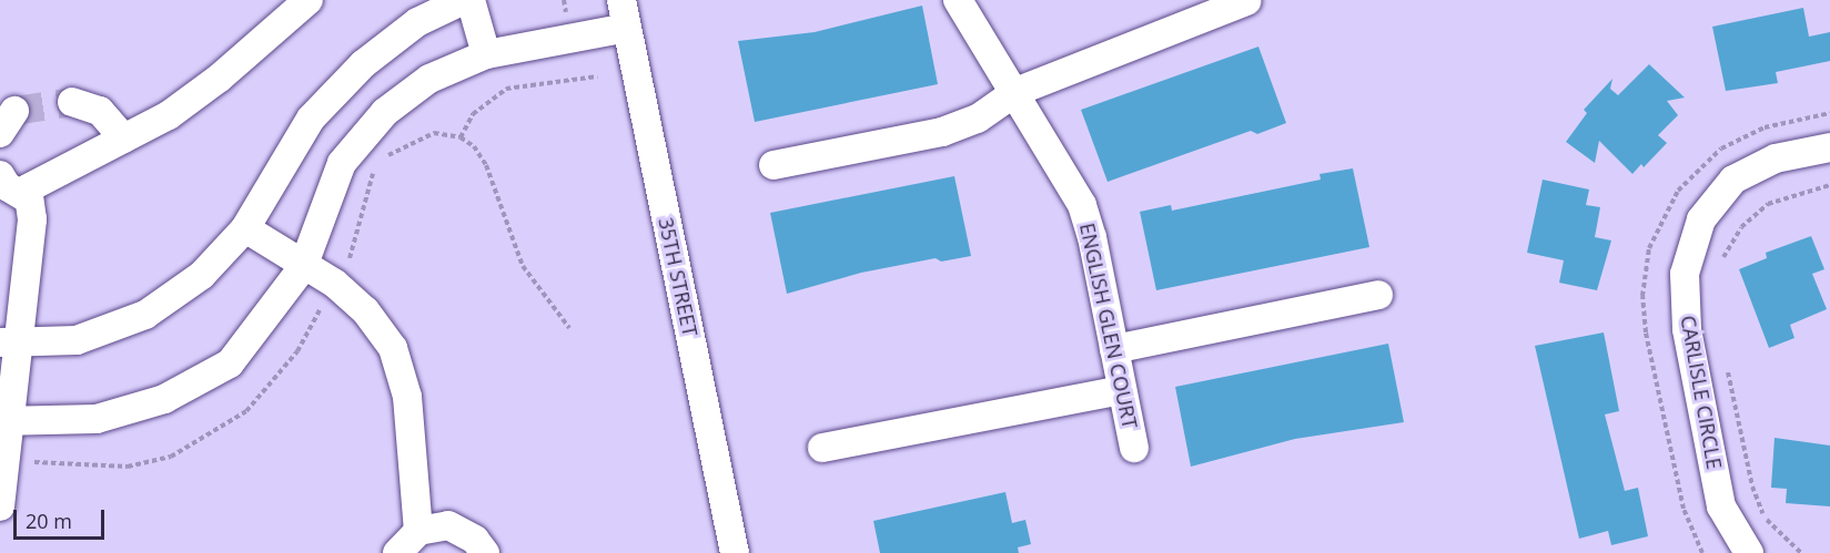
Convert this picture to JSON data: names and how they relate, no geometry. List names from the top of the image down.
{
  "streets": {
    "street": ["35TH STREET", "ENGLISH GLEN COURT", "CARLISLE CIRCLE"]
  },
  "scale_bar": "20 m"
}
